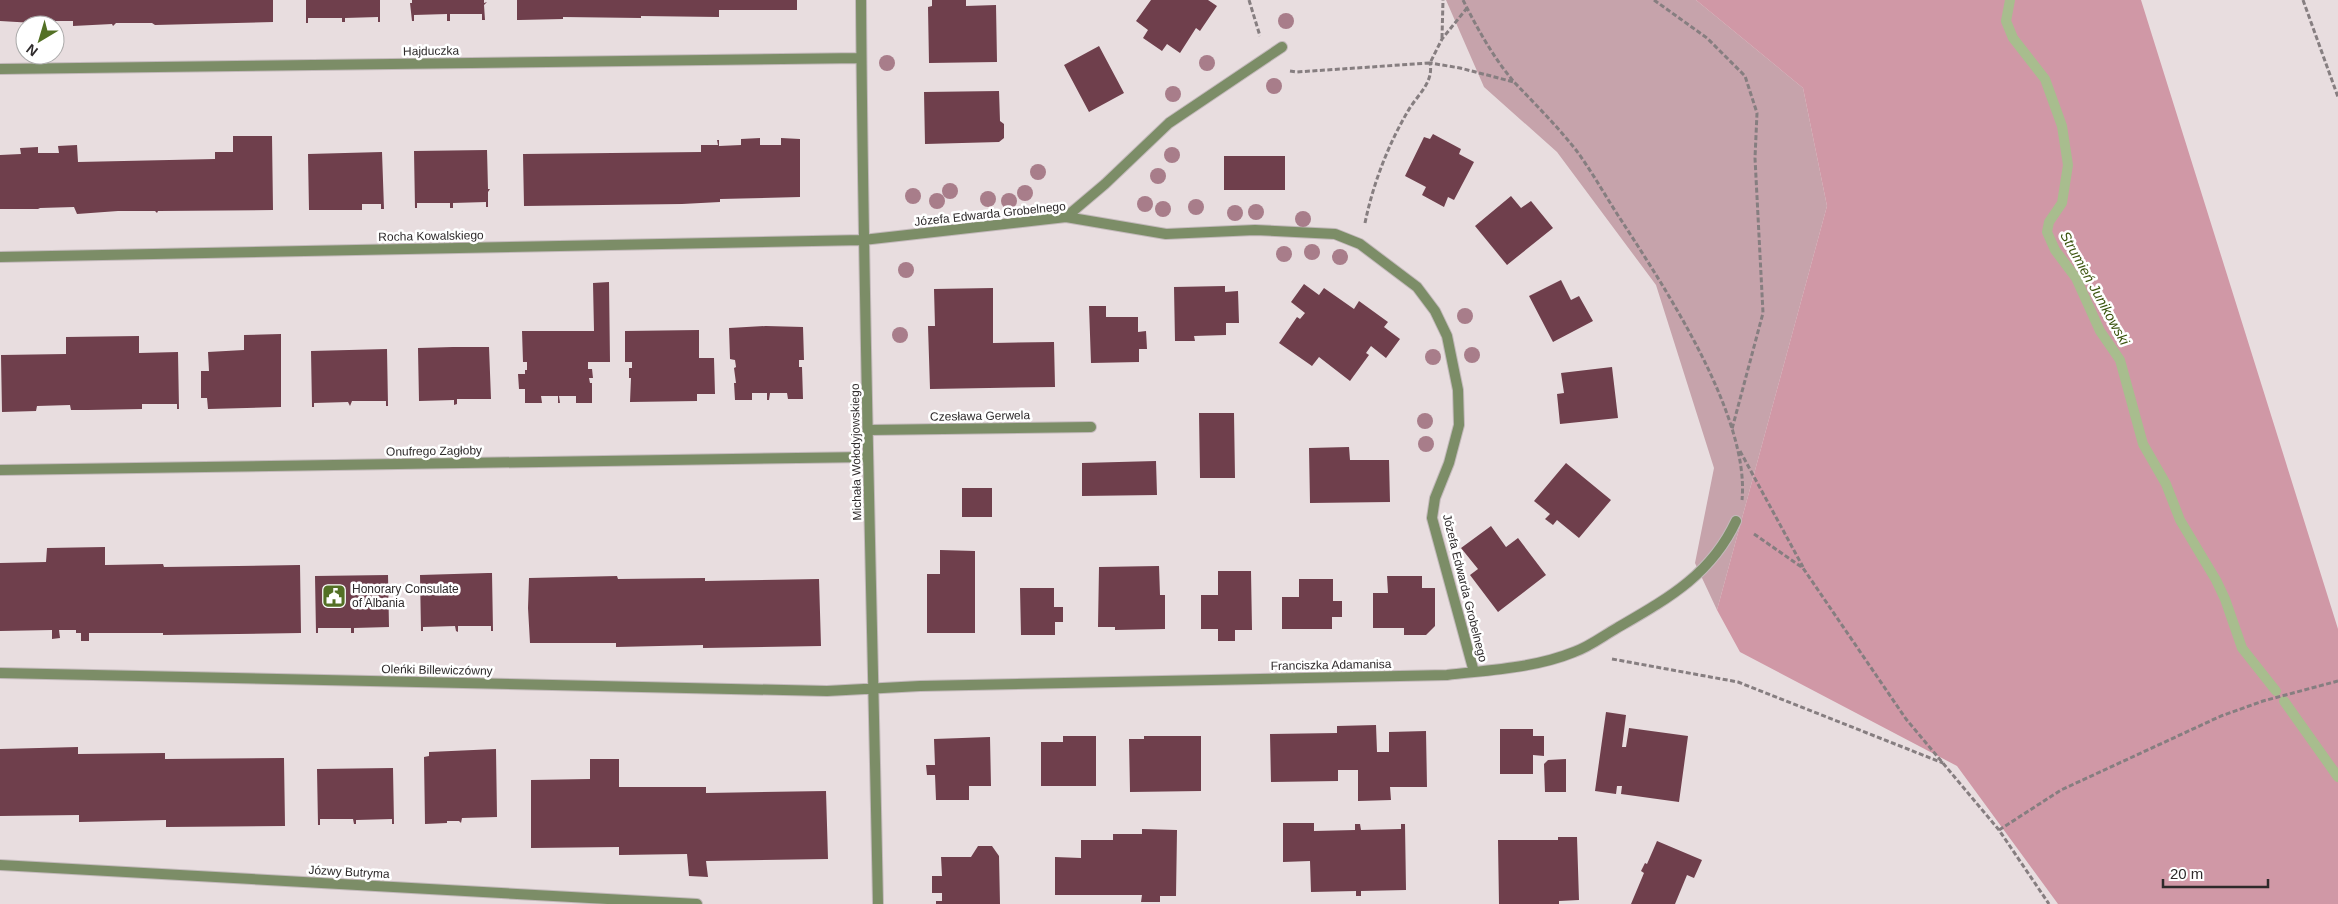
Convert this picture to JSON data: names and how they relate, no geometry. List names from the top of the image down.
{
  "streets": {
    "street": [
      "Hajduczka",
      "Józefa Edwarda Grobelnego",
      "Rocha Kowalskiego",
      "Czesława Gerwela",
      "Onufrego Zagłoby",
      "Michała Wołodyjowskiego",
      "Franciszka Adamanisa",
      "Oleńki Billewiczówny",
      "Józwy Butryma"
    ]
  },
  "crossings": [
    ["Hajduczka", "Michała Wołodyjowskiego"],
    ["Józefa Edwarda Grobelnego", "Rocha Kowalskiego"],
    ["Józefa Edwarda Grobelnego", "Michała Wołodyjowskiego"],
    ["Józefa Edwarda Grobelnego", "Franciszka Adamanisa"],
    ["Rocha Kowalskiego", "Michała Wołodyjowskiego"],
    ["Czesława Gerwela", "Michała Wołodyjowskiego"],
    ["Onufrego Zagłoby", "Michała Wołodyjowskiego"],
    ["Michała Wołodyjowskiego", "Franciszka Adamanisa"],
    ["Michała Wołodyjowskiego", "Oleńki Billewiczówny"],
    ["Franciszka Adamanisa", "Oleńki Billewiczówny"]
  ],
  "water": ["Strumień Junikowski"],
  "places": {
    "public building": ["Honorary Consulate of Albania"]
  },
  "scale_bar": "20 m",
  "north": "bottom left"
}
